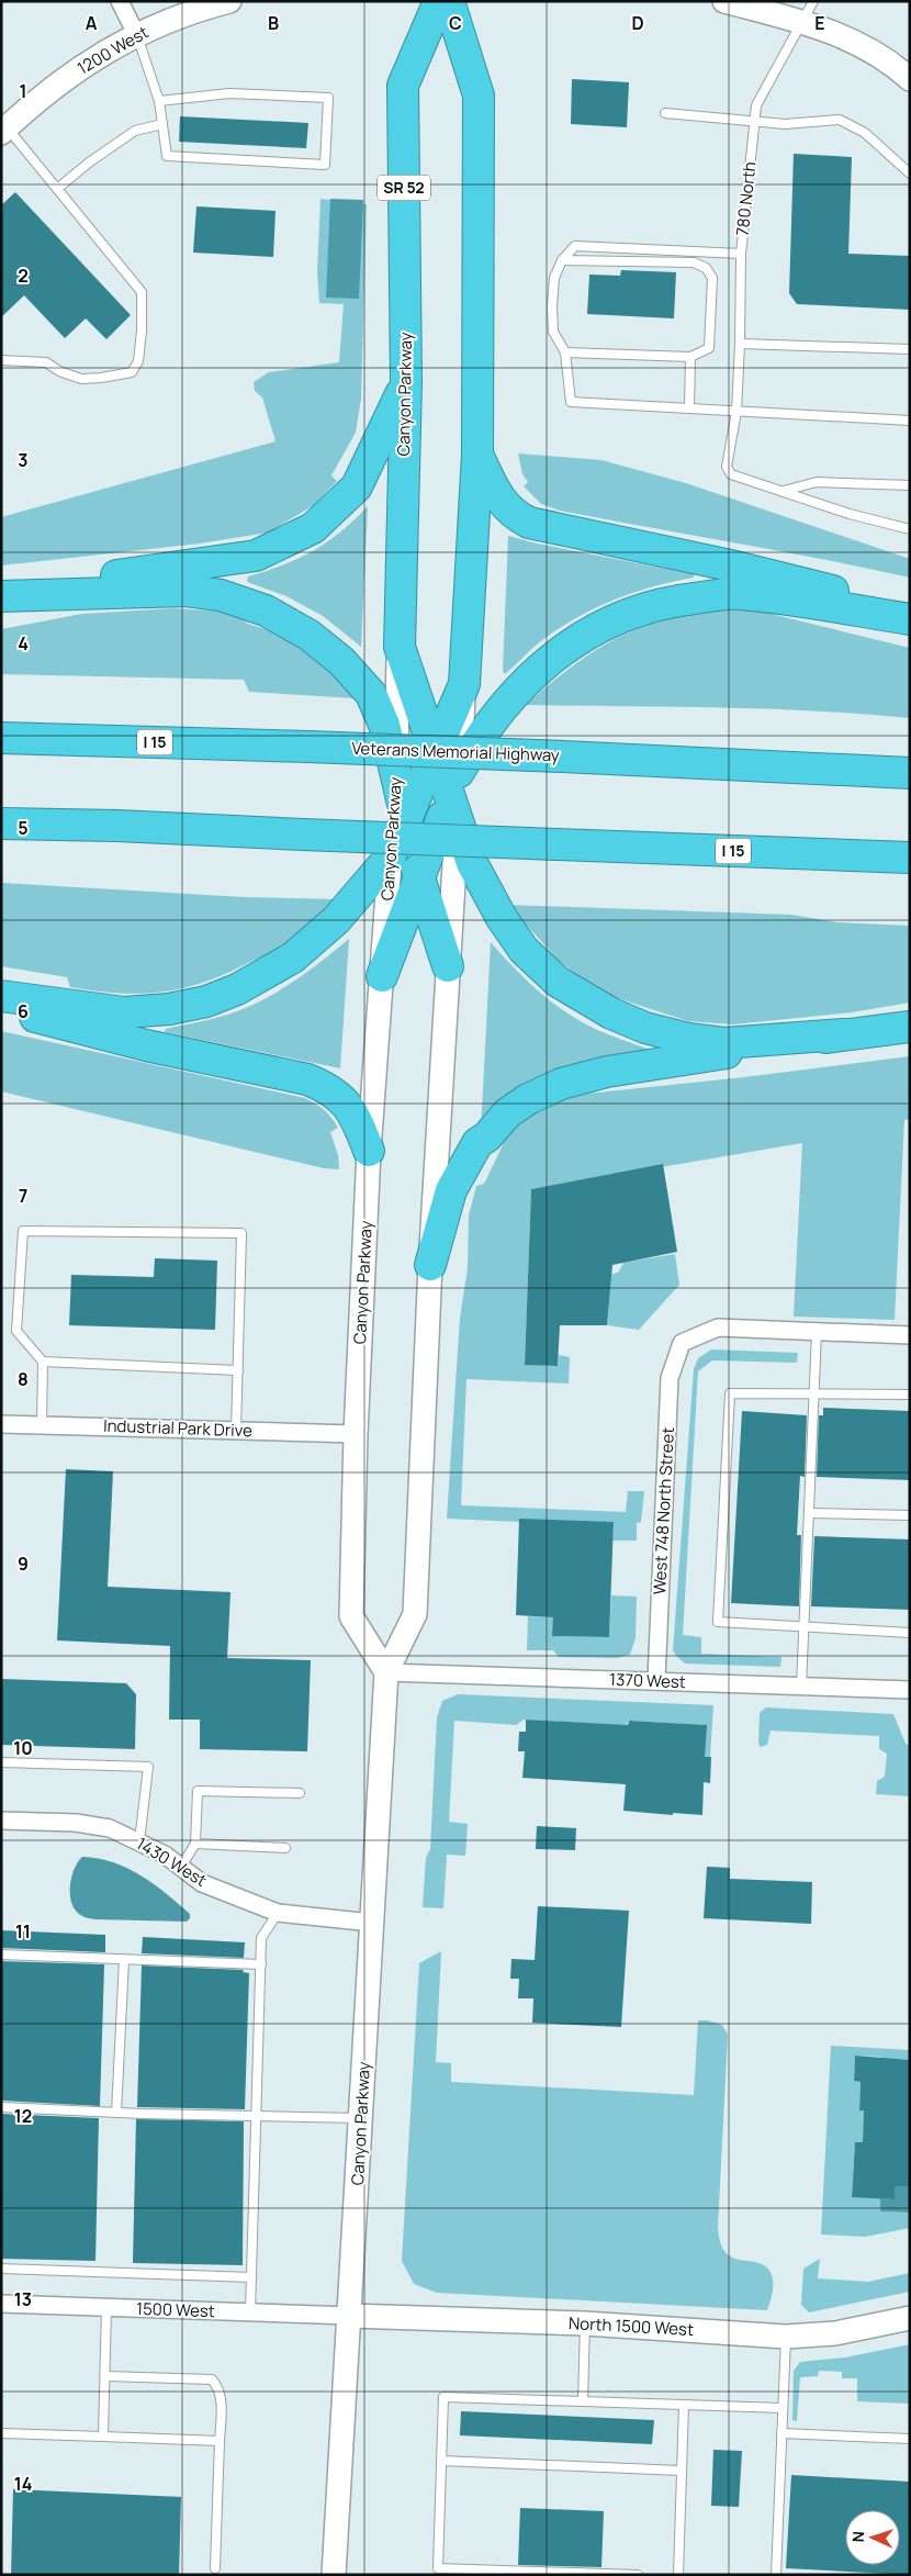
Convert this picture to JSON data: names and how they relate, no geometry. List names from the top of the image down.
{
  "streets": {
    "highway": [
      "SR 52",
      "Canyon Parkway",
      "I 15",
      "Veterans Memorial Highway"
    ],
    "main road": ["1200 West", "North 1500 West"],
    "street": [
      "Industrial Park Drive",
      "West 748 North Street",
      "1370 West",
      "1430 West",
      "1500 West"
    ],
    "lane": ["780 North"]
  },
  "crossings": [
    ["Canyon Parkway", "Industrial Park Drive"],
    ["Canyon Parkway", "1370 West"],
    ["Canyon Parkway", "1430 West"],
    ["Canyon Parkway", "1500 West"],
    ["Canyon Parkway", "North 1500 West"],
    ["West 748 North Street", "1370 West"],
    ["1500 West", "North 1500 West"]
  ],
  "north": "left",
  "grid": {
    "columns": [
      "A",
      "B",
      "C",
      "D",
      "E"
    ],
    "rows": [
      "1",
      "2",
      "3",
      "4",
      "5",
      "6",
      "7",
      "8",
      "9",
      "10",
      "11",
      "12",
      "13",
      "14"
    ]
  }
}
